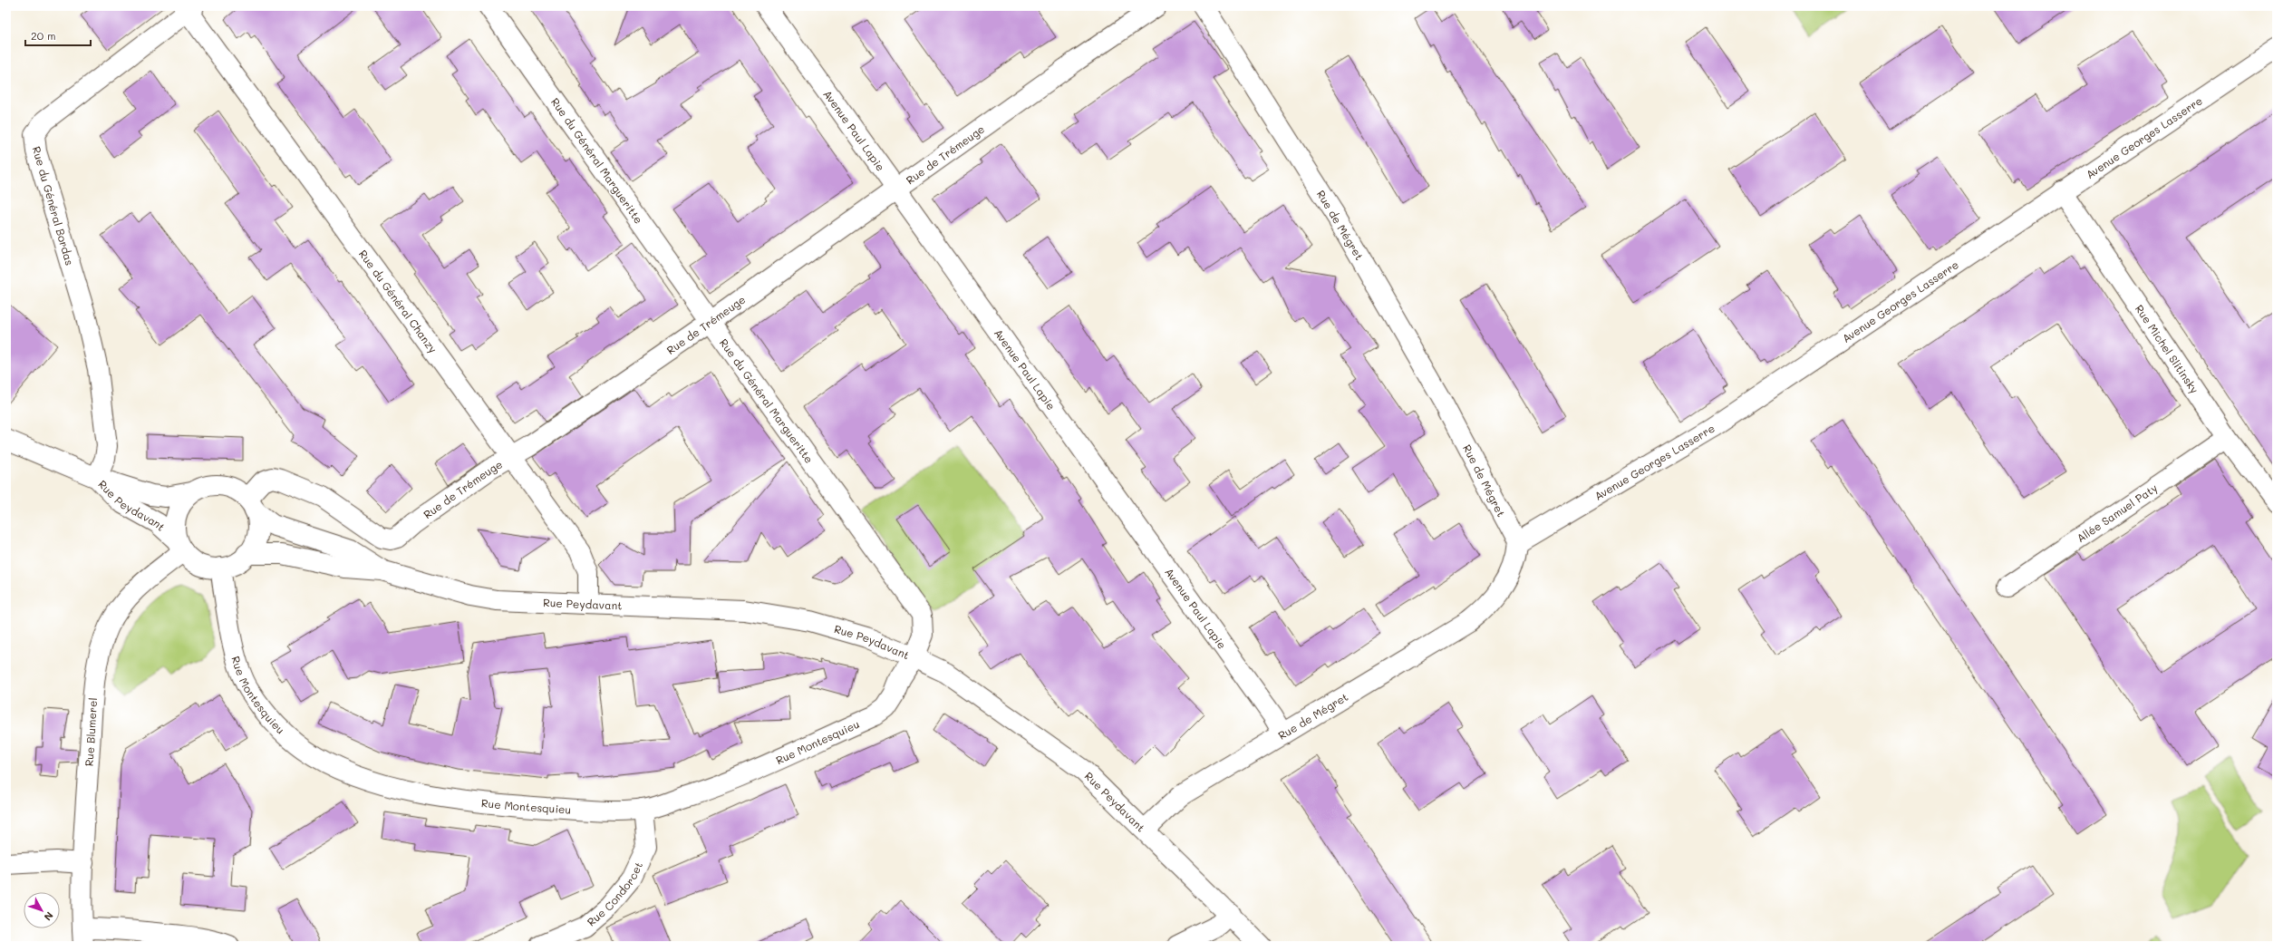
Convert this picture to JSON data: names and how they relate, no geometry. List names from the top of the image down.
{
  "streets": {
    "street": [
      "Avenue Paul Lapie",
      "Avenue Georges Lasserre",
      "Rue de Trémeuge",
      "Rue du Général Margueritte",
      "Rue du Général Bordas",
      "Rue de Mégret",
      "Rue du Général Chanzy",
      "Rue Michel Slitinsky",
      "Rue Peydavant",
      "Allée Samuel Paty",
      "Rue Montesquieu",
      "Rue Blumerel",
      "Rue Condorcet"
    ]
  },
  "crossings": [
    ["Avenue Paul Lapie", "Rue de Trémeuge"],
    ["Avenue Paul Lapie", "Rue de Mégret"],
    ["Avenue Georges Lasserre", "Rue de Mégret"],
    ["Avenue Georges Lasserre", "Rue Michel Slitinsky"],
    ["Rue de Trémeuge", "Rue du Général Margueritte"],
    ["Rue de Trémeuge", "Rue du Général Chanzy"],
    ["Rue de Trémeuge", "Rue Peydavant"],
    ["Rue de Trémeuge", "Rue Montesquieu"],
    ["Rue de Trémeuge", "Rue Blumerel"],
    ["Rue du Général Margueritte", "Rue Peydavant"],
    ["Rue du Général Margueritte", "Rue Montesquieu"],
    ["Rue du Général Bordas", "Rue du Général Chanzy"],
    ["Rue du Général Bordas", "Rue Peydavant"],
    ["Rue de Mégret", "Rue Peydavant"],
    ["Rue du Général Chanzy", "Rue Peydavant"],
    ["Rue Michel Slitinsky", "Allée Samuel Paty"],
    ["Rue Peydavant", "Rue Montesquieu"],
    ["Rue Peydavant", "Rue Blumerel"],
    ["Rue Montesquieu", "Rue Blumerel"],
    ["Rue Montesquieu", "Rue Condorcet"]
  ],
  "scale_bar": "20 m",
  "north": "bottom right"
}
